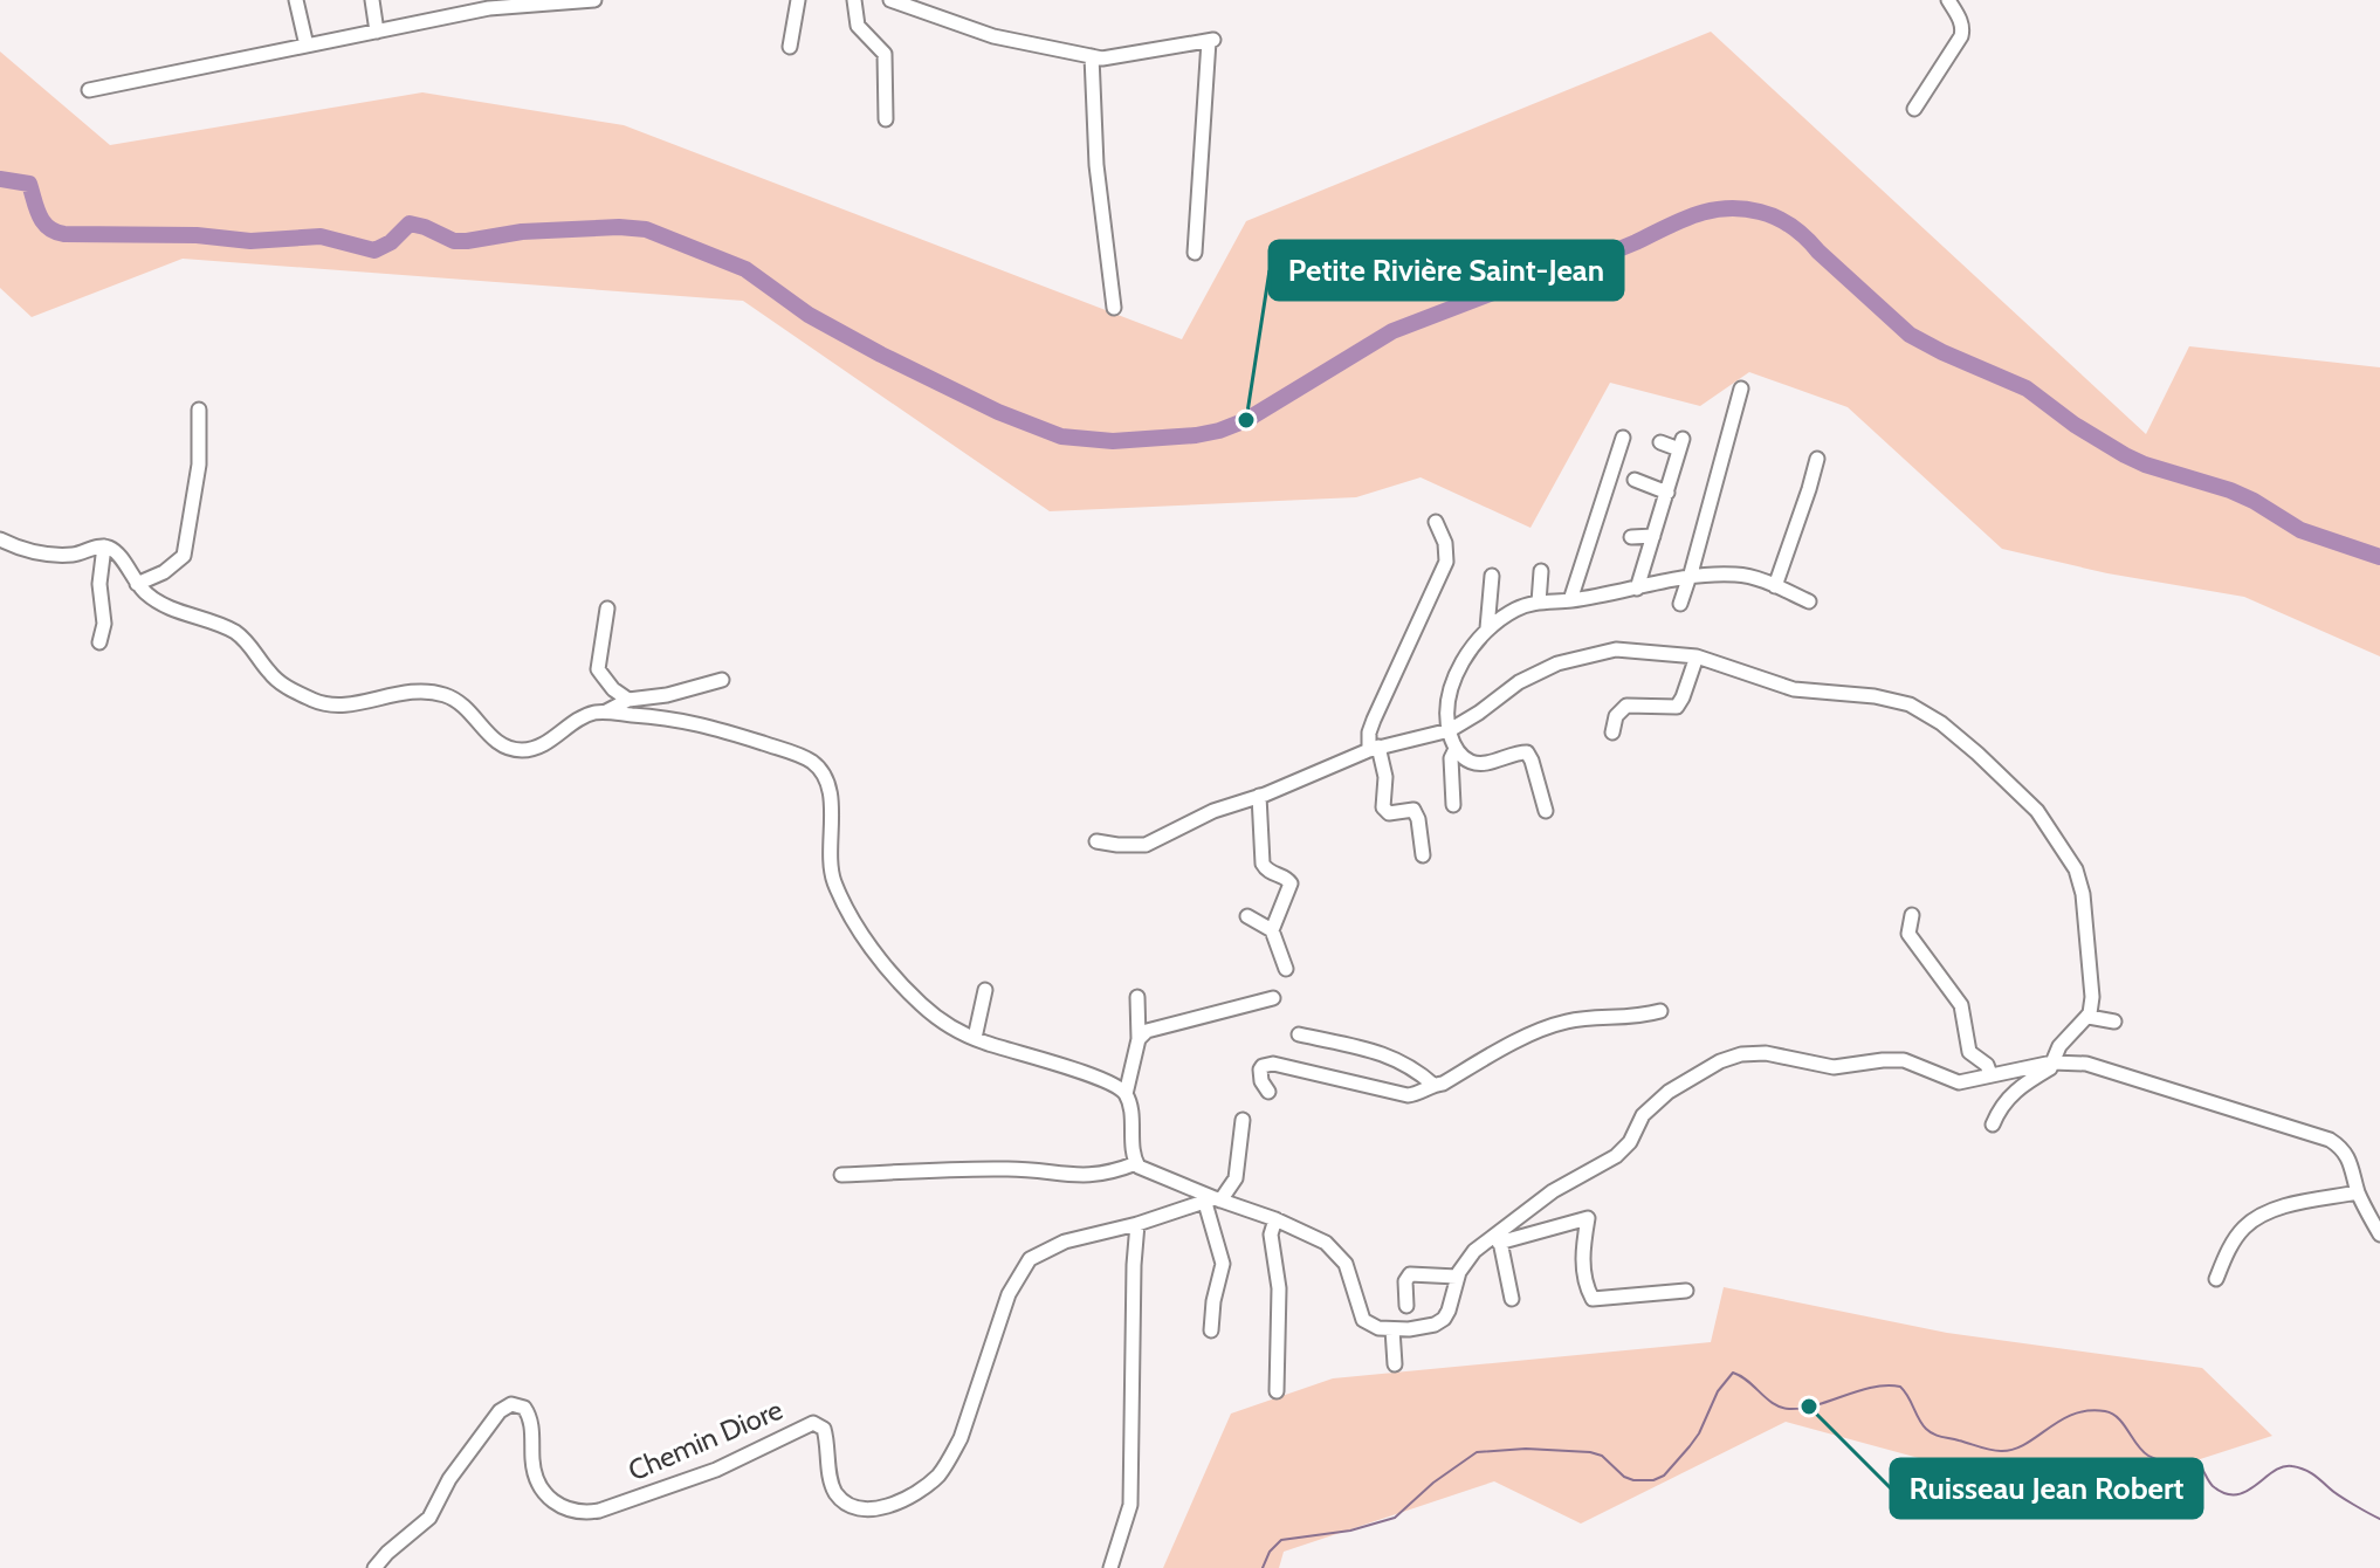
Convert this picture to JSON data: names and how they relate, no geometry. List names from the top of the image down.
{
  "streets": {
    "street": ["Chemin Diore"]
  },
  "places": ["Petite Rivière Saint-Jean", "Ruisseau Jean Robert"]
}
